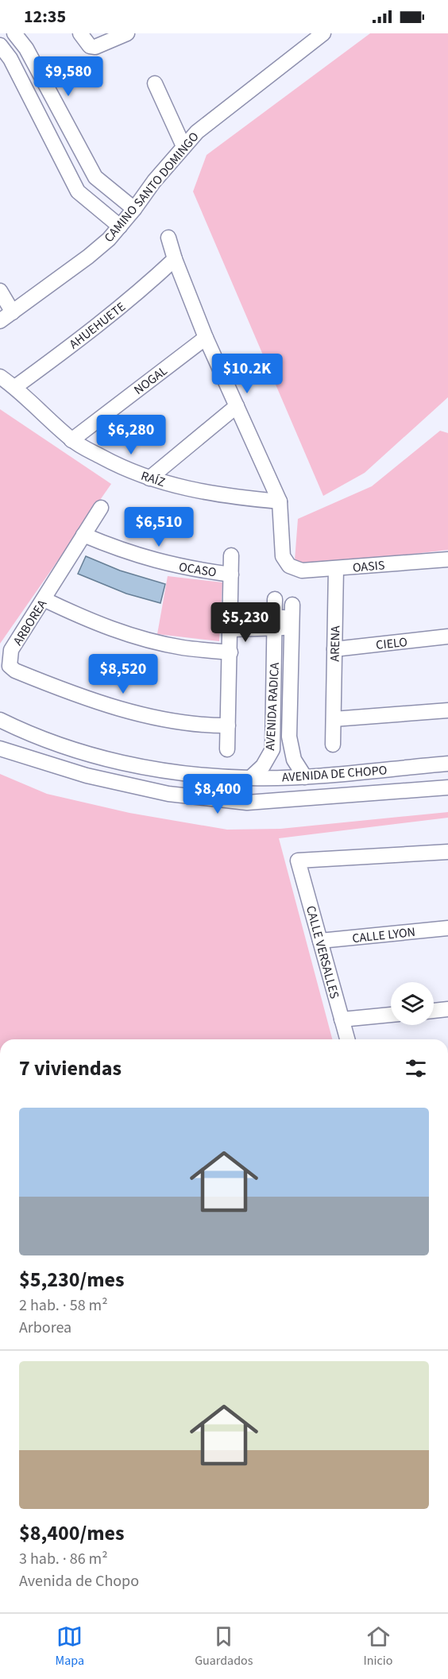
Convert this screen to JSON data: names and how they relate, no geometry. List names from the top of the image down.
{
  "streets": {
    "street": [
      "CAMINO SANTO DOMINGO",
      "AHUEHUETE",
      "NOGAL",
      "RAÍZ",
      "OASIS",
      "OCASO",
      "ARBOREA",
      "CIELO",
      "ARENA",
      "AVENIDA RADICA",
      "AVENIDA DE CHOPO",
      "CALLE LYON",
      "CALLE VERSALLES"
    ]
  },
  "crossings": [
    ["AHUEHUETE", "RAÍZ"],
    ["NOGAL", "RAÍZ"],
    ["RAÍZ", "OASIS"],
    ["OASIS", "ARENA"],
    ["OCASO", "ARBOREA"],
    ["CIELO", "ARENA"],
    ["AVENIDA RADICA", "AVENIDA DE CHOPO"],
    ["CALLE LYON", "CALLE VERSALLES"]
  ],
  "page": {
    "status": "12:35",
    "price": [
      "$9,580",
      "$10.2K",
      "$6,280",
      "$6,510",
      "$5,230",
      "$8,520",
      "$8,400"
    ],
    "heading": "7 viviendas",
    "list": [
      {
        "name": "$5,230/mes",
        "note": "2 hab. · 58 m² · Arborea"
      },
      {
        "name": "$8,400/mes",
        "note": "3 hab. · 86 m² · Avenida de Chopo"
      }
    ],
    "tabs": ["Mapa", "Guardados", "Inicio"]
  }
}
